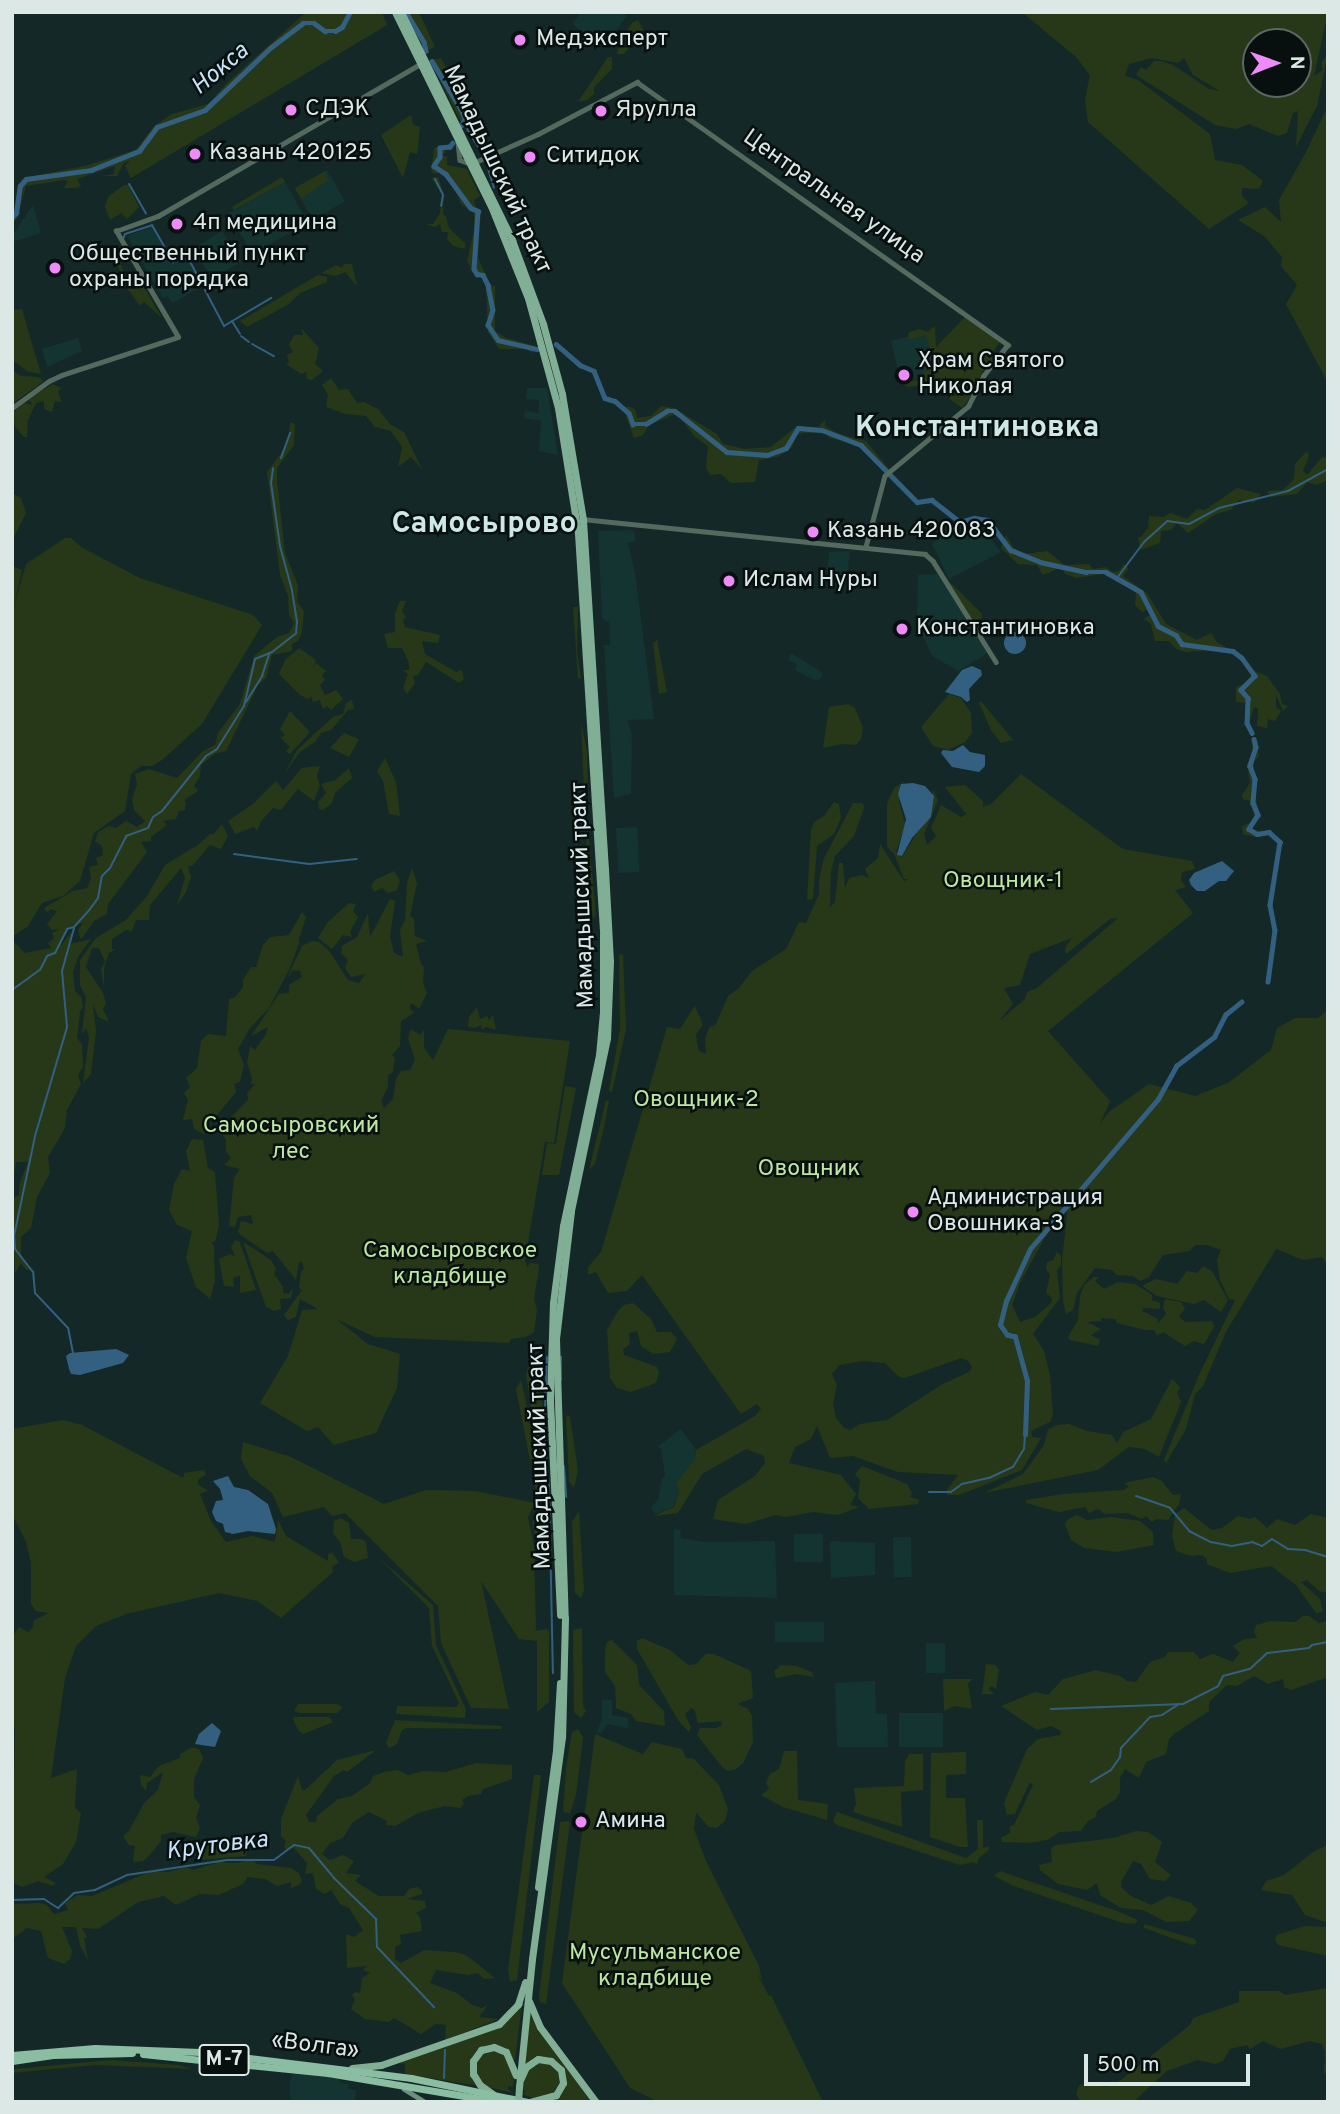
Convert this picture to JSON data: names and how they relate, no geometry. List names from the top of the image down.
{
  "streets": {
    "highway": ["«Волга»", "М-7"],
    "main road": ["Мамадышский тракт"],
    "street": ["Центральная улица"]
  },
  "districts": ["Константиновка", "Самосырово"],
  "water": ["Нокса", "Крутовка"],
  "parks": [
    "Овощник-1",
    "Овощник-2",
    "Самосыровский лес",
    "Овощник",
    "Самосыровское кладбище",
    "Мусульманское кладбище"
  ],
  "places": [
    "Медэксперт",
    "СДЭК",
    "Ярулла",
    "Казань 420125",
    "Ситидок",
    "4п медицина",
    "Общественный пункт охраны порядка",
    "Храм Святого Николая",
    "Казань 420083",
    "Ислам Нуры",
    "Константиновка",
    "Администрация Овошника-3",
    "Амина"
  ],
  "scale_bar": "500 m",
  "north": "right"
}
